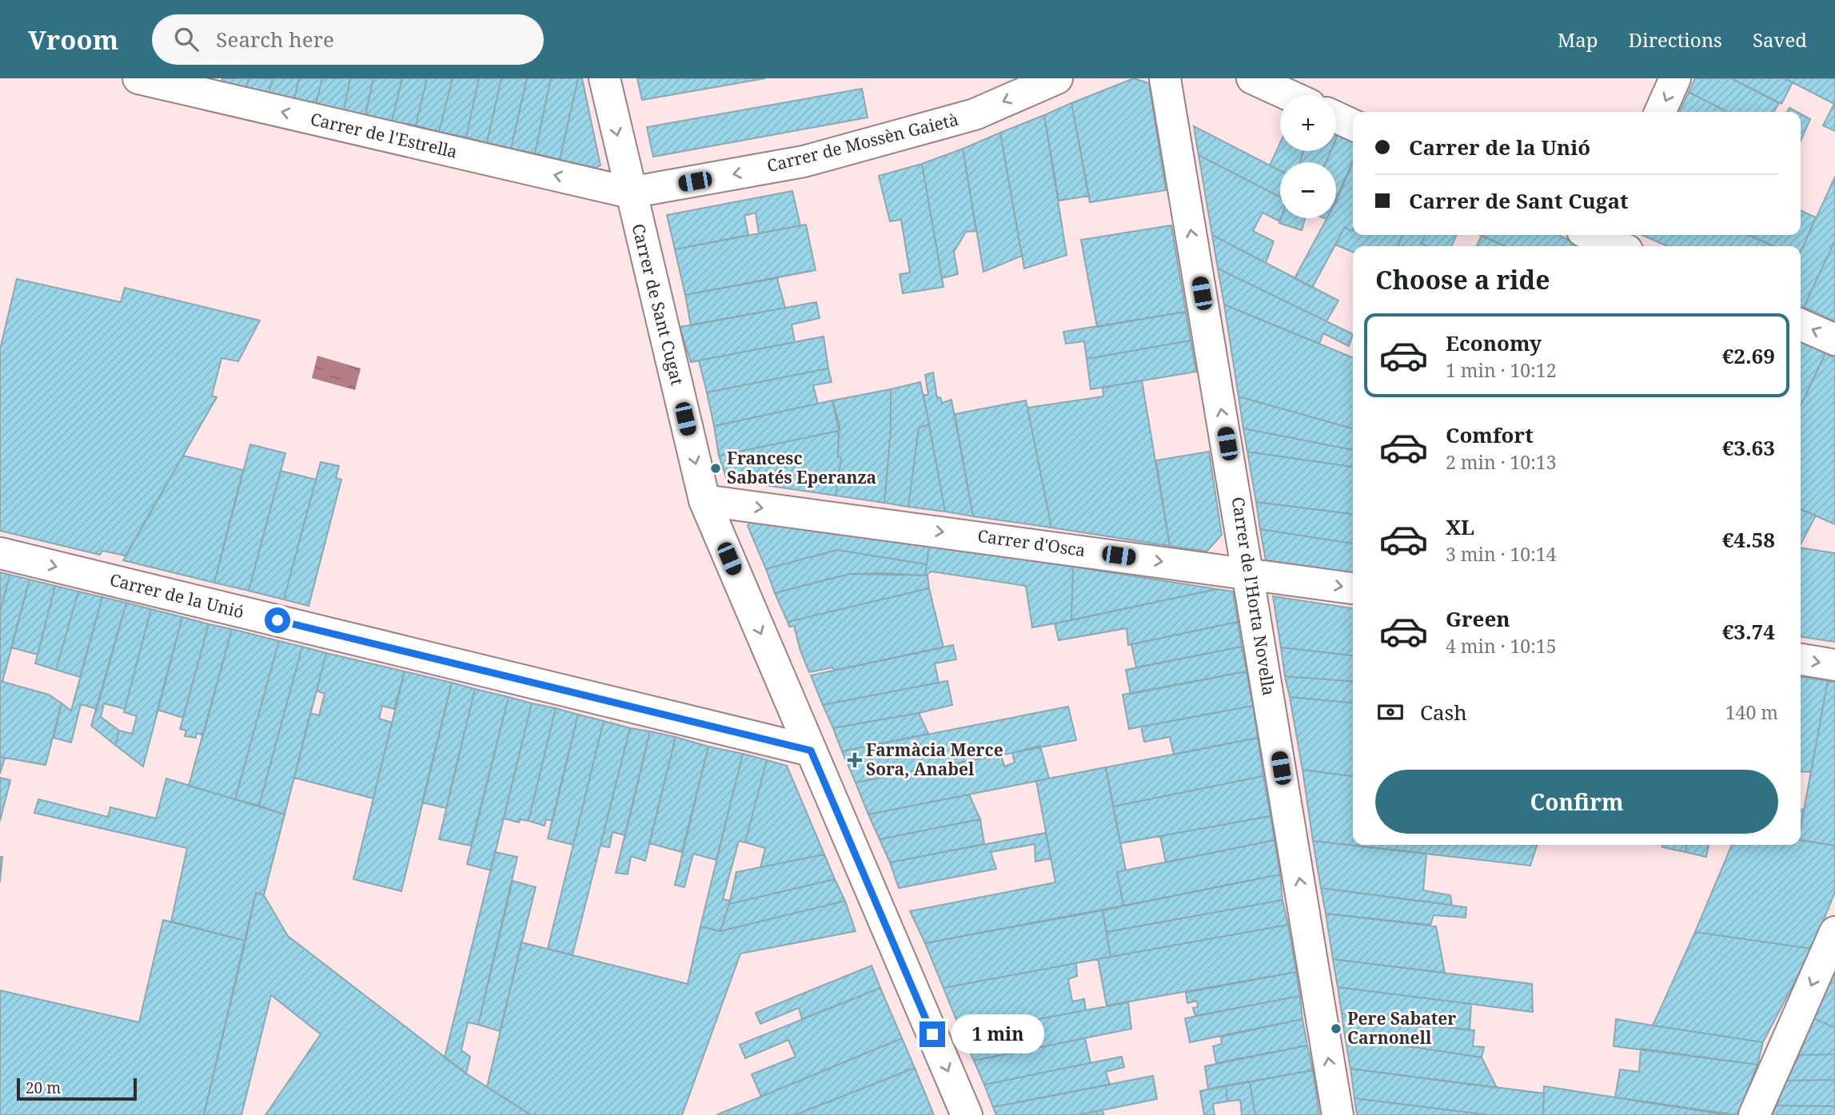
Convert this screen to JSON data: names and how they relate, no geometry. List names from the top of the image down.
{
  "streets": {
    "street": [
      "Carrer de l'Estrella",
      "Carrer de Mossèn Gaietà",
      "Carrer de Sant Cugat",
      "Carrer d'Osca",
      "Carrer de la Unió",
      "Carrer de l'Horta Novella"
    ]
  },
  "crossings": [
    ["Carrer de l'Estrella", "Carrer de Mossèn Gaietà"],
    ["Carrer de l'Estrella", "Carrer de Sant Cugat"],
    ["Carrer de Mossèn Gaietà", "Carrer de Sant Cugat"],
    ["Carrer de Sant Cugat", "Carrer d'Osca"],
    ["Carrer de Sant Cugat", "Carrer de la Unió"],
    ["Carrer d'Osca", "Carrer de l'Horta Novella"]
  ],
  "one_way": [
    "Carrer de l'Estrella",
    "Carrer de Mossèn Gaietà",
    "Carrer de Sant Cugat",
    "Carrer d'Osca",
    "Carrer de la Unió",
    "Carrer de l'Horta Novella"
  ],
  "places": {
    "other": ["Francesc Sabatés Eperanza", "Pere Sabater Carnonell"],
    "health": ["Farmàcia Merce Sora, Anabel"]
  },
  "scale_bar": "20 m",
  "page": {
    "header": "Vroom",
    "search": "Search here",
    "nav": ["Map", "Directions", "Saved"],
    "map_buttons": ["+", "−"],
    "banner": ["Carrer de la Unió", "Carrer de Sant Cugat"],
    "heading": "Choose a ride",
    "list": [
      {
        "name": "Economy",
        "note": "1 min · 10:12",
        "value": "€2.69"
      },
      {
        "name": "Comfort",
        "note": "2 min · 10:13",
        "value": "€3.63"
      },
      {
        "name": "XL",
        "note": "3 min · 10:14",
        "value": "€4.58"
      },
      {
        "name": "Green",
        "note": "4 min · 10:15",
        "value": "€3.74"
      }
    ],
    "pay": ["Cash", "140 m"],
    "buttons": "Confirm",
    "bubble": "1 min",
    "scale": "20 m"
  }
}
